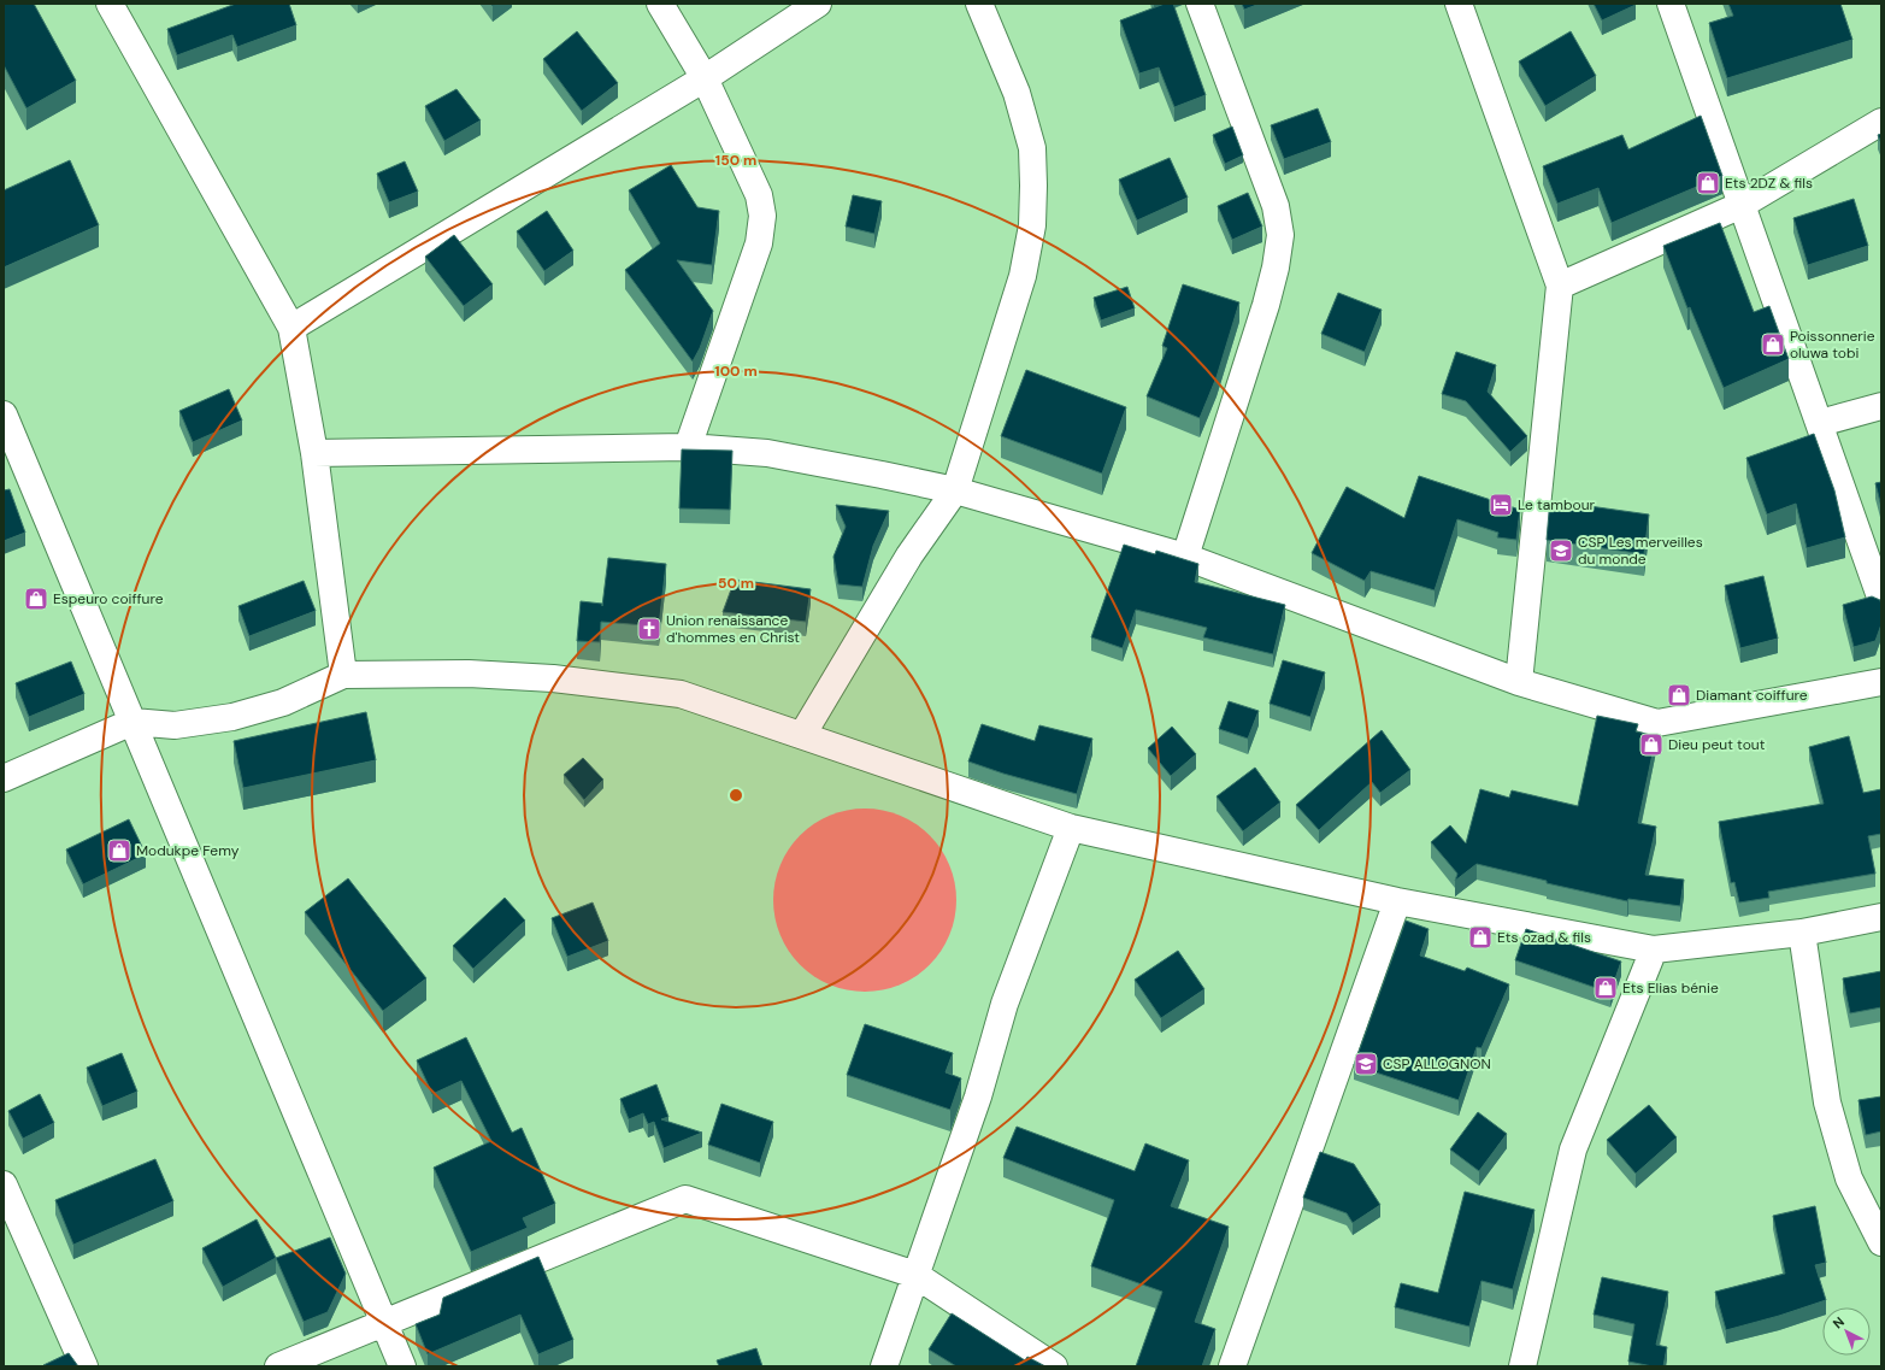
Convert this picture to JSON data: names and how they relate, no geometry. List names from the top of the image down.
{
  "places": {
    "shop": [
      "Ets 2DZ & fils",
      "Poissonnerie oluwa tobi",
      "Espeuro coiffure",
      "Diamant coiffure",
      "Dieu peut tout",
      "Modukpe Femy",
      "Ets ozad & fils",
      "Ets Elias bénie"
    ],
    "hotel": ["Le tambour"],
    "school or university": ["CSP Les merveilles du monde", "CSP ALLOGNON"],
    "church": ["Union renaissance d'hommes en Christ"]
  },
  "north": "top left",
  "rings": ["150 m", "100 m", "50 m"]
}
